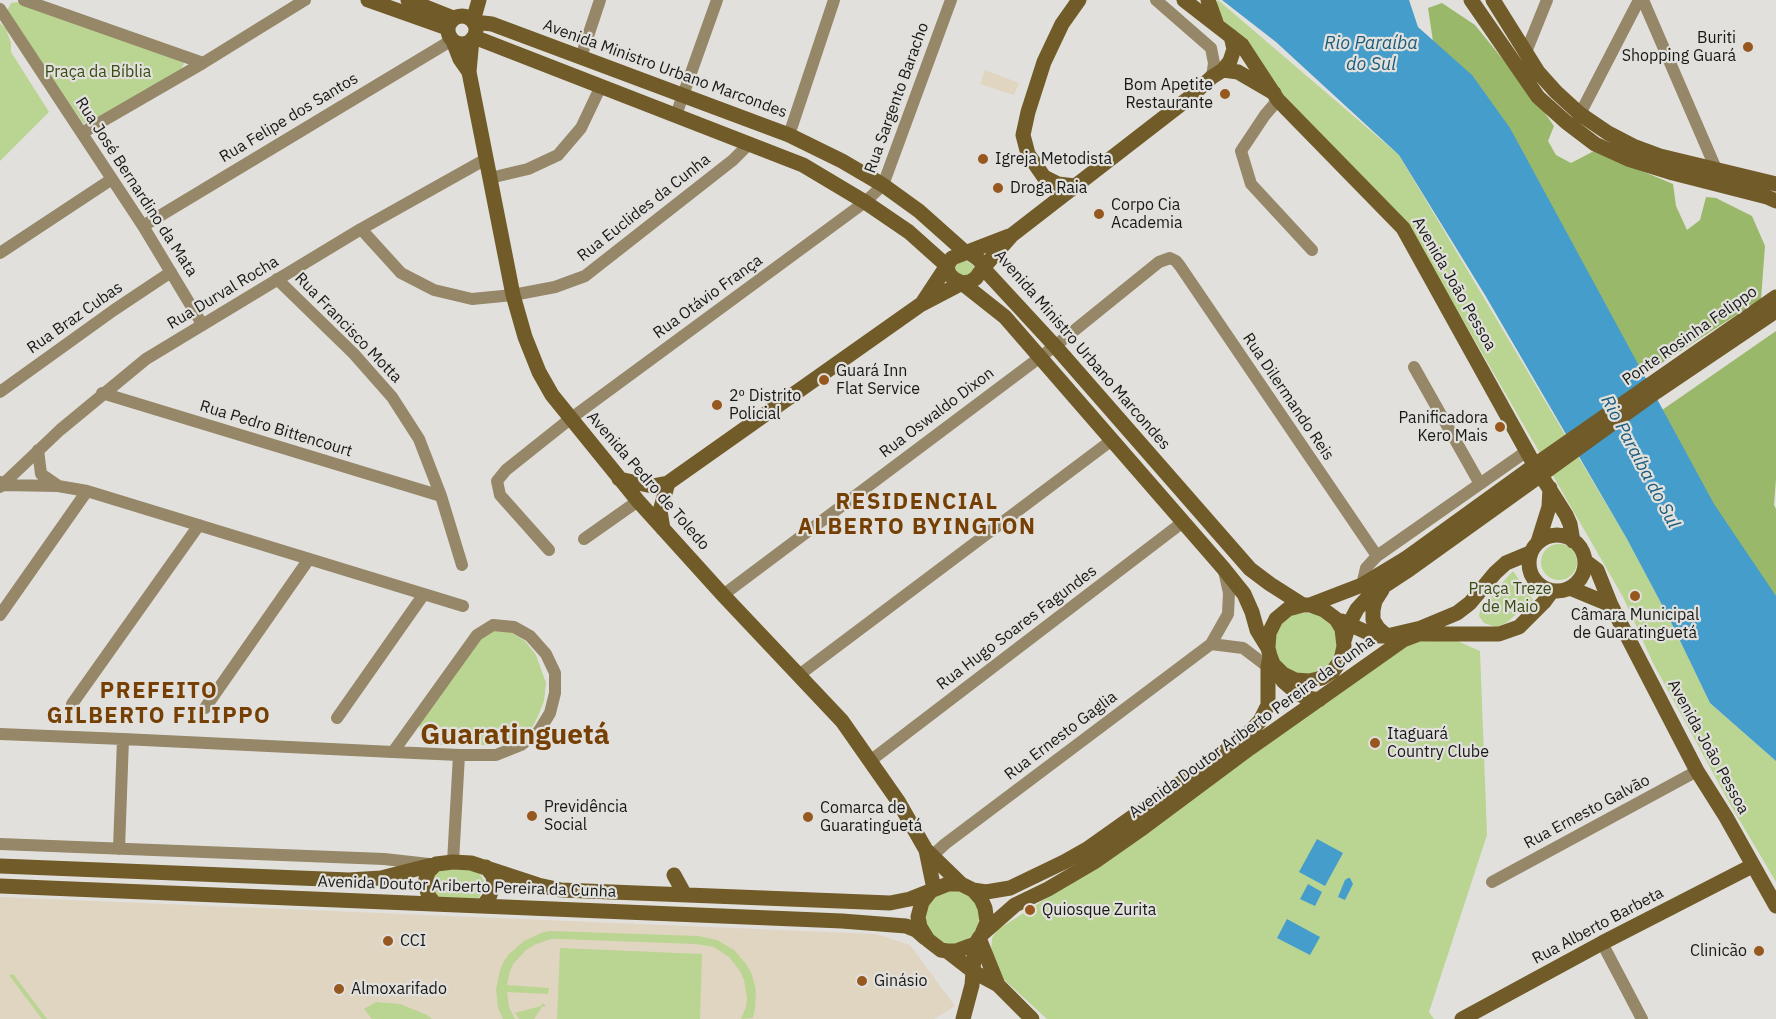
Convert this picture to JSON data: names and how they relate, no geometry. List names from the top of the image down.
{
  "streets": {
    "street": [
      "Avenida Ministro Urbano Marcondes",
      "Rua Sargento Baracho",
      "Rua Felipe dos Santos",
      "Rua José Bernardino da Mata",
      "Rua Euclides da Cunha",
      "Avenida João Pessoa",
      "Rua Durval Rocha",
      "Rua Otávio França",
      "Rua Braz Cubas",
      "Rua Francisco Motta",
      "Ponte Rosinha Felippo",
      "Rua Dilermando Reis",
      "Rua Oswaldo Dixon",
      "Rua Pedro Bittencourt",
      "Avenida Pedro de Toledo",
      "Rua Hugo Soares Fagundes",
      "Avenida Doutor Ariberto Pereira da Cunha",
      "Rua Ernesto Gaglia",
      "Rua Ernesto Galvão",
      "Rua Alberto Barbeta"
    ]
  },
  "crossings": [
    ["Avenida Ministro Urbano Marcondes", "Rua Sargento Baracho"],
    ["Avenida Ministro Urbano Marcondes", "Rua Felipe dos Santos"],
    ["Avenida Ministro Urbano Marcondes", "Rua Euclides da Cunha"],
    ["Avenida Ministro Urbano Marcondes", "Rua Otávio França"],
    ["Avenida Ministro Urbano Marcondes", "Rua Oswaldo Dixon"],
    ["Avenida Ministro Urbano Marcondes", "Avenida Pedro de Toledo"],
    ["Avenida Ministro Urbano Marcondes", "Rua Hugo Soares Fagundes"],
    ["Avenida Ministro Urbano Marcondes", "Avenida Doutor Ariberto Pereira da Cunha"],
    ["Rua Sargento Baracho", "Rua Otávio França"],
    ["Rua Felipe dos Santos", "Rua José Bernardino da Mata"],
    ["Rua Felipe dos Santos", "Avenida Pedro de Toledo"],
    ["Rua José Bernardino da Mata", "Rua Durval Rocha"],
    ["Rua José Bernardino da Mata", "Rua Braz Cubas"],
    ["Rua Euclides da Cunha", "Rua Durval Rocha"],
    ["Rua Euclides da Cunha", "Avenida Pedro de Toledo"],
    ["Avenida João Pessoa", "Avenida Doutor Ariberto Pereira da Cunha"],
    ["Avenida João Pessoa", "Rua Ernesto Galvão"],
    ["Avenida João Pessoa", "Rua Alberto Barbeta"],
    ["Rua Durval Rocha", "Rua Francisco Motta"],
    ["Rua Durval Rocha", "Rua Pedro Bittencourt"],
    ["Rua Durval Rocha", "Avenida Pedro de Toledo"],
    ["Rua Otávio França", "Avenida Pedro de Toledo"],
    ["Rua Francisco Motta", "Rua Pedro Bittencourt"],
    ["Rua Dilermando Reis", "Rua Oswaldo Dixon"],
    ["Rua Oswaldo Dixon", "Avenida Pedro de Toledo"],
    ["Avenida Pedro de Toledo", "Rua Hugo Soares Fagundes"],
    ["Avenida Pedro de Toledo", "Avenida Doutor Ariberto Pereira da Cunha"],
    ["Avenida Pedro de Toledo", "Rua Ernesto Gaglia"]
  ],
  "districts": ["RESIDENCIAL ALBERTO BYINGTON", "PREFEITO GILBERTO FILIPPO", "Guaratinguetá"],
  "water": ["Rio Paraíba do Sul"],
  "parks": ["Praça da Bíblia", "Praça Treze de Maio"],
  "places": [
    "Buriti Shopping Guará",
    "Bom Apetite Restaurante",
    "Igreja Metodista",
    "Droga Raia",
    "Corpo Cia Academia",
    "Guará Inn Flat Service",
    "2º Distrito Policial",
    "Panificadora Kero Mais",
    "Câmara Municipal de Guaratinguetá",
    "Itaguará Country Clube",
    "Previdência Social",
    "Comarca de Guaratinguetá",
    "Quiosque Zurita",
    "CCI",
    "Clinicão",
    "Ginásio",
    "Almoxarifado"
  ]
}
